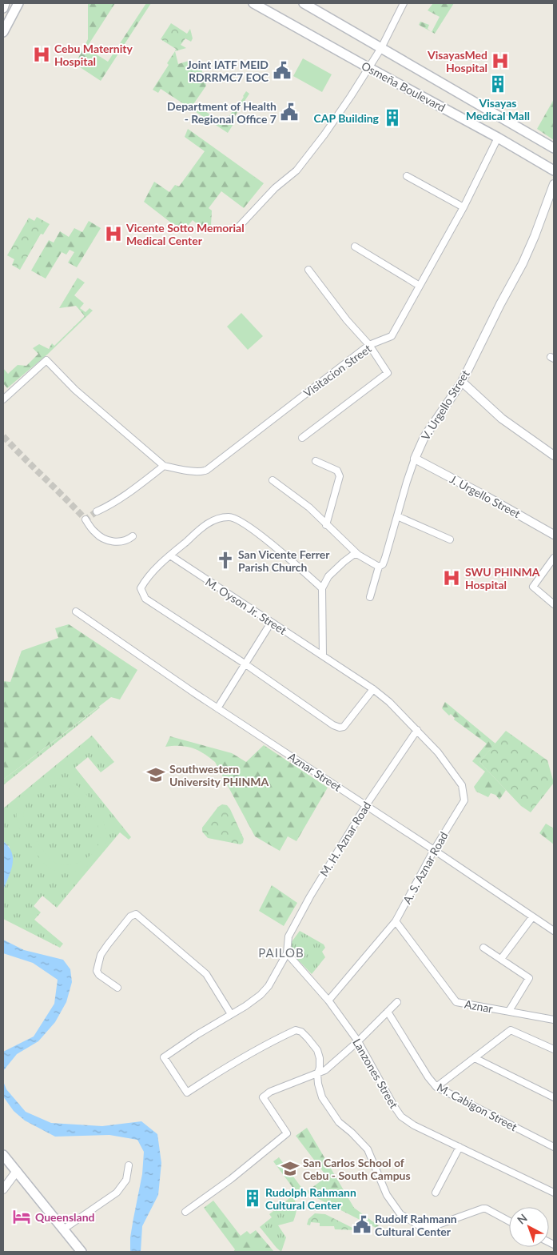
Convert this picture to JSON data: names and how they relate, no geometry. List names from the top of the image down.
{
  "streets": {
    "main road": ["Osmeña Boulevard"],
    "street": [
      "Visitacion Street",
      "V. Urgello Street",
      "J. Urgello Street",
      "M. Oyson Jr. Street",
      "Aznar Street",
      "M. H. Aznar Road",
      "A. S. Aznar Road",
      "Aznar",
      "Lanzones Street",
      "M. Cabigon Street"
    ]
  },
  "crossings": [
    ["Osmeña Boulevard", "Visitacion Street"],
    ["V. Urgello Street", "J. Urgello Street"],
    ["M. Oyson Jr. Street", "A. S. Aznar Road"],
    ["Aznar Street", "M. H. Aznar Road"],
    ["Aznar Street", "A. S. Aznar Road"],
    ["M. H. Aznar Road", "A. S. Aznar Road"],
    ["M. H. Aznar Road", "Lanzones Street"],
    ["A. S. Aznar Road", "Aznar"],
    ["A. S. Aznar Road", "Lanzones Street"]
  ],
  "districts": ["PAILOB"],
  "places": {
    "hospital": [
      "Cebu Maternity Hospital",
      "VisayasMed Hospital",
      "Vicente Sotto Memorial Medical Center",
      "SWU PHINMA Hospital"
    ],
    "public building": ["Joint IATF MEID RDRRMC7 EOC", "Department of Health - Regional Office 7", "Rudolf Rahmann Cultural Center"],
    "building": ["Visayas Medical Mall", "CAP Building", "Rudolph Rahmann Cultural Center"],
    "church": ["San Vicente Ferrer Parish Church"],
    "school or university": ["Southwestern University PHINMA", "San Carlos School of Cebu - South Campus"],
    "hotel": ["Queensland"]
  },
  "north": "top left"
}
